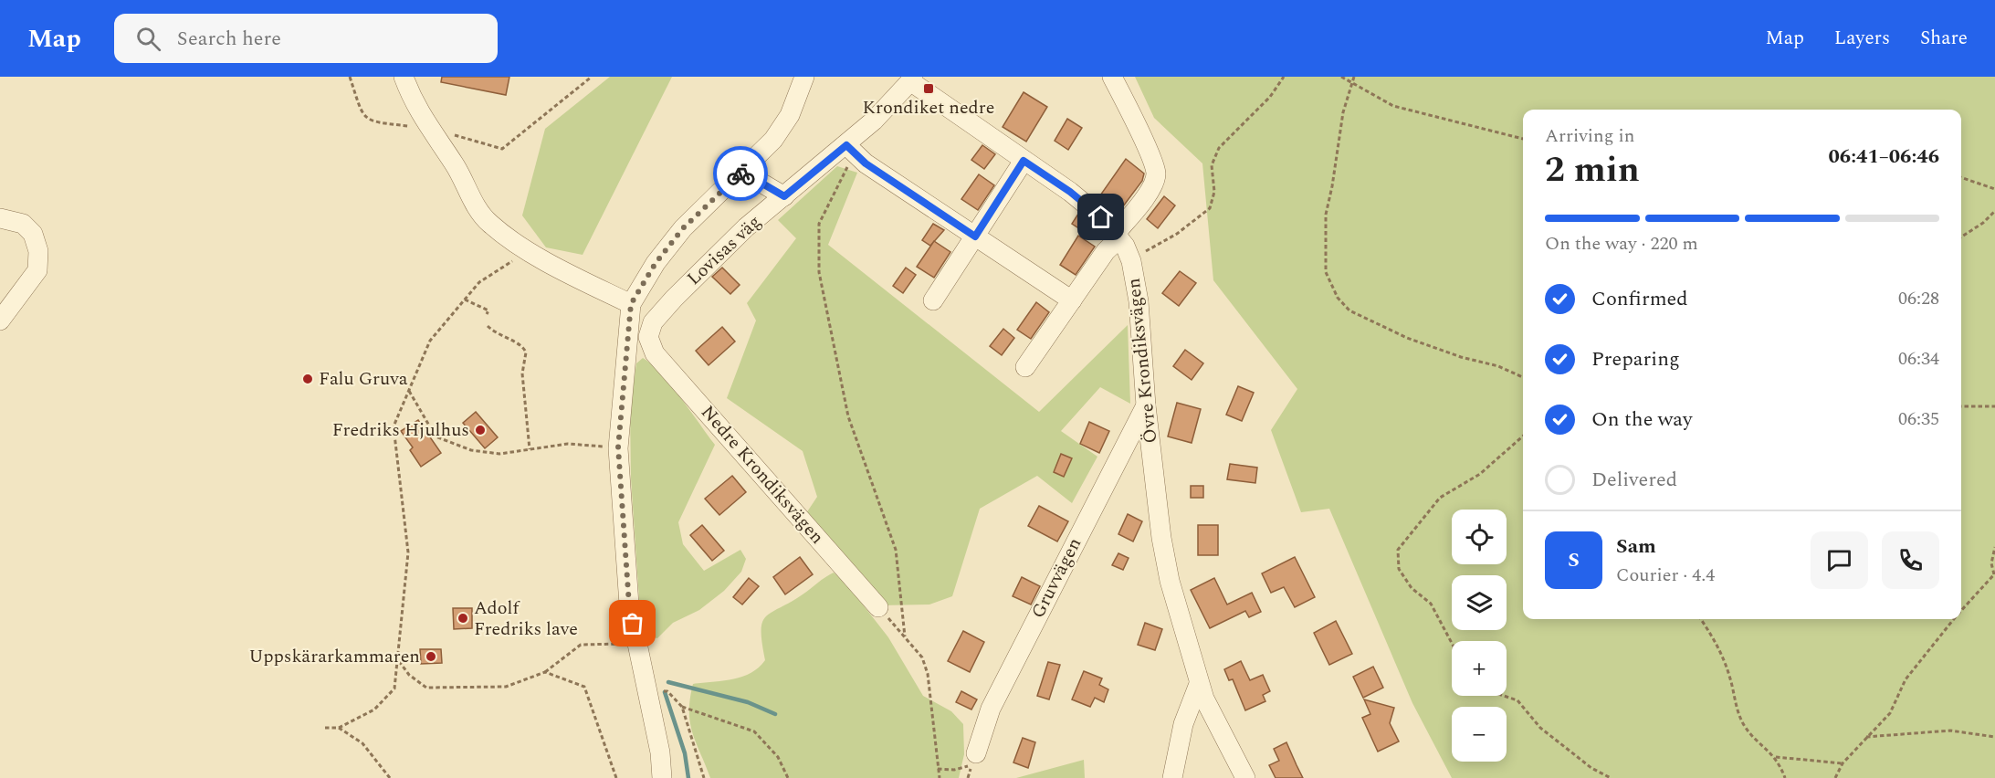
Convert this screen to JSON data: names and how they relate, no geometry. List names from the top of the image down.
{
  "streets": {
    "street": [
      "Lovisas väg",
      "Övre Krondiksvägen",
      "Nedre Krondiksvägen",
      "Gruvvägen"
    ]
  },
  "crossings": [
    ["Lovisas väg", "Övre Krondiksvägen"],
    ["Lovisas väg", "Nedre Krondiksvägen"],
    ["Övre Krondiksvägen", "Gruvvägen"]
  ],
  "places": {
    "transit": ["Krondiket nedre"],
    "other": [
      "Falu Gruva",
      "Fredriks Hjulhus",
      "Adolf Fredriks lave",
      "Uppskärarkammaren"
    ]
  },
  "page": {
    "header": "Map",
    "search": "Search here",
    "nav": ["Map", "Layers", "Share"],
    "heading": ["2 min", "Arriving in", "06:41–06:46"],
    "panel": ["Sam", "Courier · 4.4"],
    "bar": "On the way · 220 m",
    "list": [
      ["Confirmed", "06:28"],
      ["Preparing", "06:34"],
      ["On the way", "06:35"],
      "Delivered"
    ],
    "map_buttons": ["+", "−"],
    "round": "S"
  }
}
